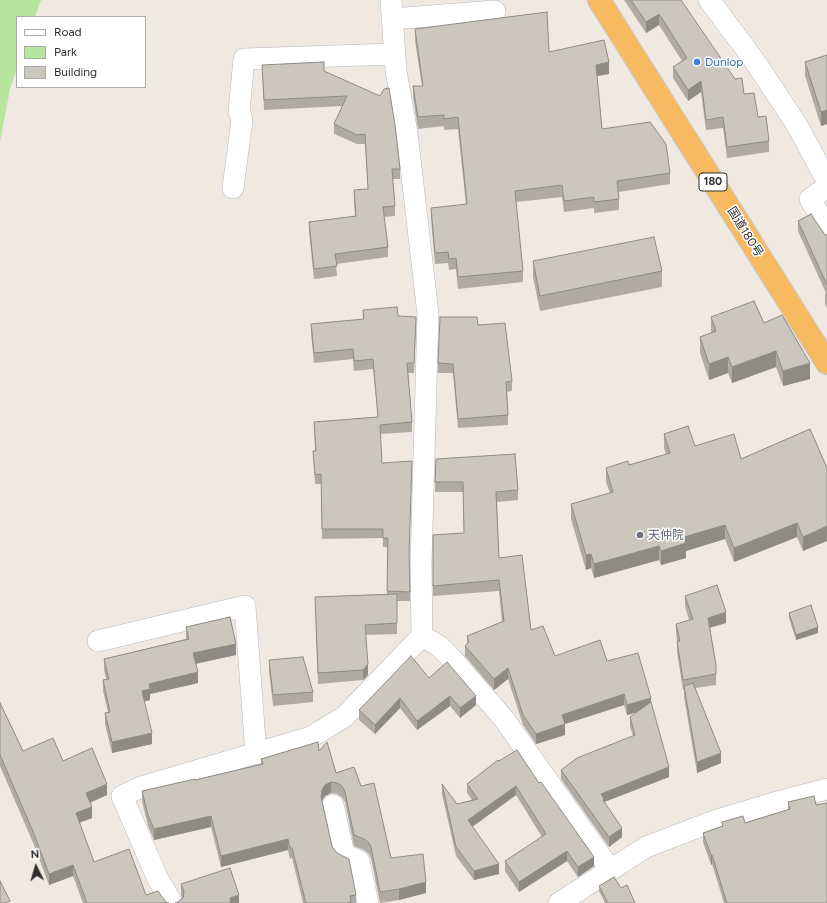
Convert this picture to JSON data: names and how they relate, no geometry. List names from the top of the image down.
{
  "streets": {
    "highway": ["180", "国道180号"]
  },
  "places": ["Dunlop", "天仲院"],
  "legend": ["Road", "Park", "Building"],
  "north": "top"
}
